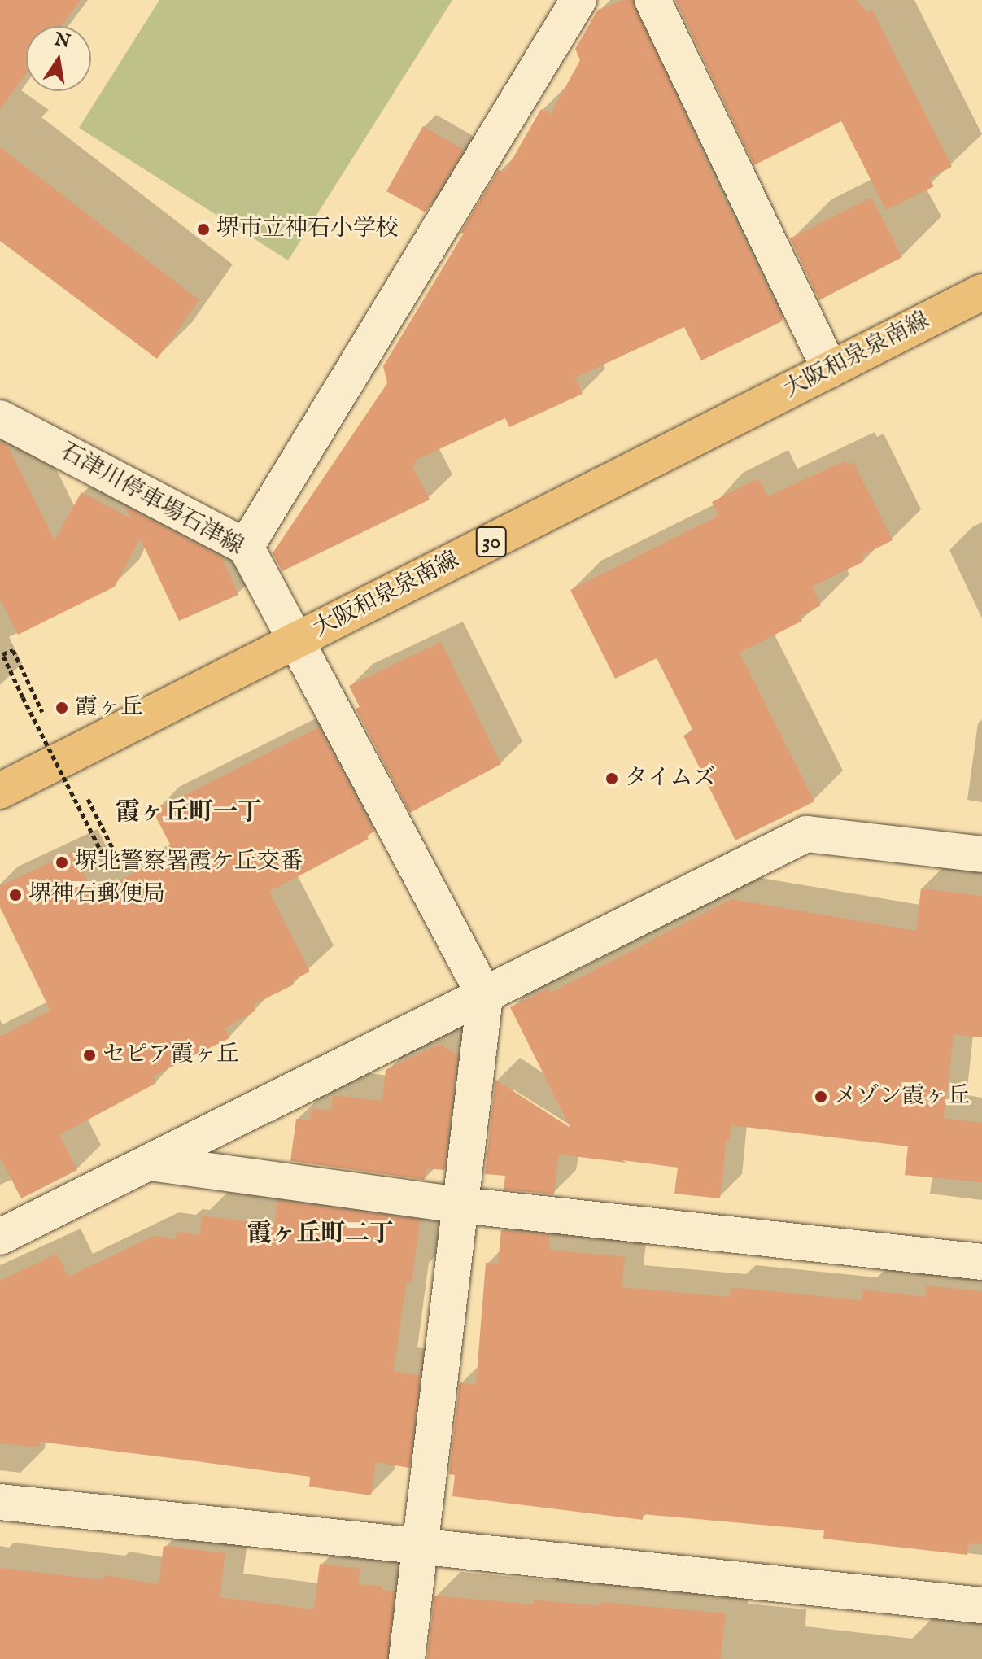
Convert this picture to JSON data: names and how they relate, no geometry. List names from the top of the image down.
{
  "streets": {
    "main road": ["大阪和泉泉南線", "30"],
    "street": ["石津川停車場石津線"]
  },
  "crossings": [
    ["大阪和泉泉南線", "石津川停車場石津線"]
  ],
  "districts": ["霞ヶ丘町一丁", "霞ヶ丘町二丁"],
  "places": [
    "堺市立神石小学校",
    "霞ヶ丘",
    "タイムズ",
    "堺北警察署霞ケ丘交番",
    "堺神石郵便局",
    "セピア霞ヶ丘",
    "メゾン霞ヶ丘"
  ],
  "north": "top"
}
